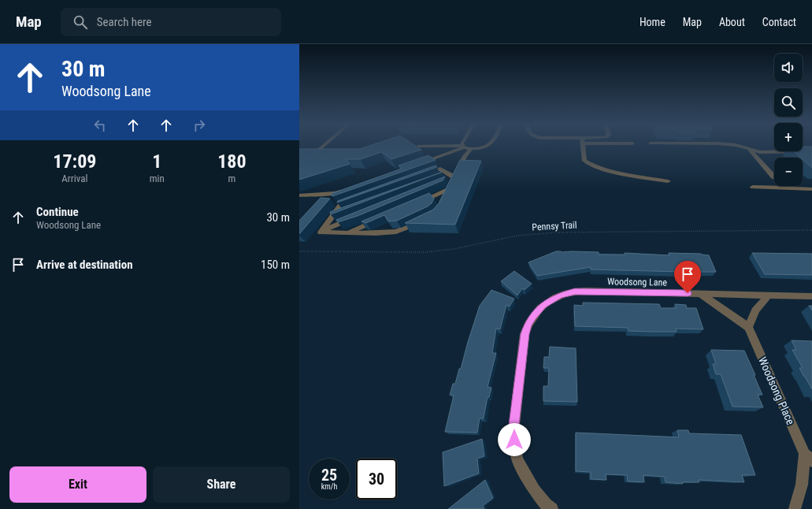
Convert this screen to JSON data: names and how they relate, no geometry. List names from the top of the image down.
{
  "streets": {
    "street": ["Woodsong Lane", "Woodsong Place"],
    "path": ["Pennsy Trail"]
  },
  "page": {
    "header": "Map",
    "search": "Search here",
    "nav": [
      "Home",
      "Map",
      "About",
      "Contact"
    ],
    "turn": ["30 m", "Woodsong Lane"],
    "map_buttons": ["+", "−"],
    "eta": [
      "17:09",
      "Arrival",
      "1",
      "min",
      "180",
      "m"
    ],
    "list": [
      {
        "name": "Continue",
        "note": "Woodsong Lane",
        "value": "30 m"
      },
      {
        "name": "Arrive at destination",
        "value": "150 m"
      }
    ],
    "speed": "25 km/h",
    "limit": "30",
    "buttons": ["Exit", "Share"]
  }
}
